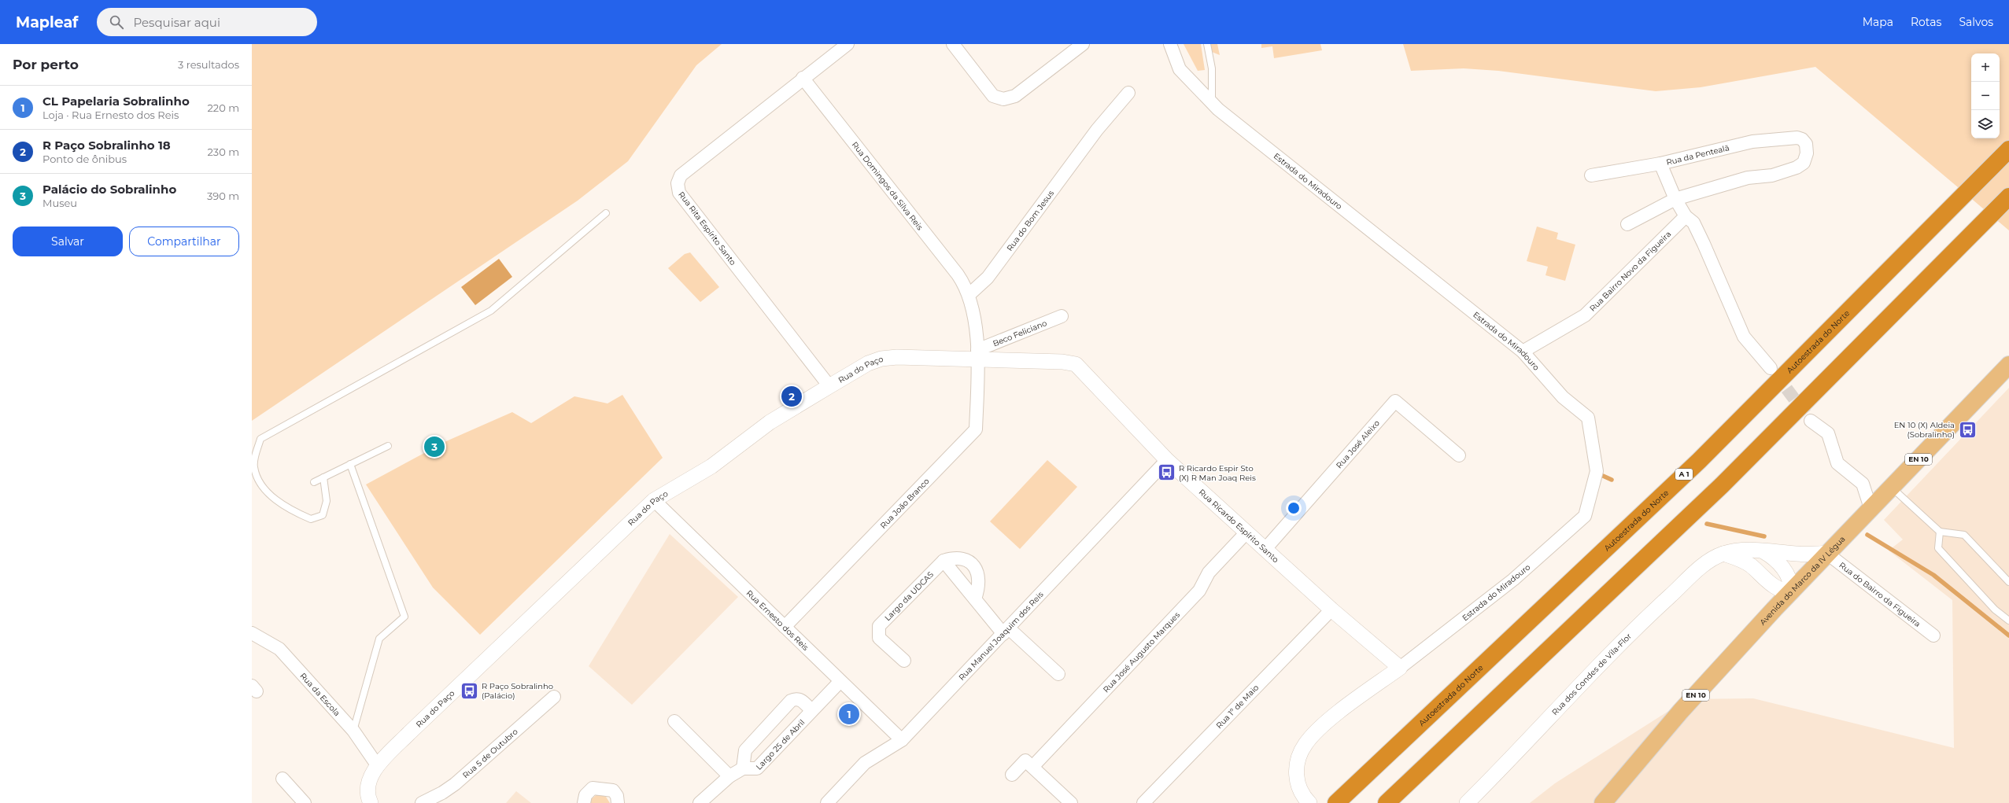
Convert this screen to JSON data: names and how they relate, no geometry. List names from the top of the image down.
{
  "streets": {
    "highway": ["Autoestrada do Norte", "A 1"],
    "main road": ["EN 10", "Avenida do Marco da IV Légua"],
    "street": [
      "Rua da Pentealã",
      "Estrada do Miradouro",
      "Rua Domingos da Silva Reis",
      "Rua do Bom Jesus",
      "Rua Rita Espírito Santo",
      "Rua Bairro Novo da Figueira",
      "Beco Feliciano",
      "Rua do Paço",
      "Rua José Aleixo",
      "Rua João Branco",
      "Rua Ricardo Espírito Santo",
      "Rua do Bairro da Figueira",
      "Largo da UDCAS",
      "Rua Ernesto dos Reis",
      "Rua Manuel Joaquim dos Reis",
      "Rua José Augusto Marques",
      "Rua dos Condes de Vila-Flor",
      "Rua da Escola",
      "Rua 1º de Maio",
      "Largo 25 de Abril",
      "Rua 5 de Outubro"
    ]
  },
  "crossings": [
    ["Estrada do Miradouro", "Rua Bairro Novo da Figueira"],
    ["Estrada do Miradouro", "Rua Ricardo Espírito Santo"],
    ["Rua Domingos da Silva Reis", "Rua do Bom Jesus"],
    ["Rua Domingos da Silva Reis", "Rua Rita Espírito Santo"],
    ["Rua Rita Espírito Santo", "Rua do Paço"],
    ["Beco Feliciano", "Rua do Paço"],
    ["Beco Feliciano", "Rua João Branco"],
    ["Beco Feliciano", "Rua Ricardo Espírito Santo"],
    ["Rua do Paço", "Rua João Branco"],
    ["Rua do Paço", "Rua Ricardo Espírito Santo"],
    ["Rua do Paço", "Rua Ernesto dos Reis"],
    ["Rua do Paço", "Rua da Escola"],
    ["Rua José Aleixo", "Rua Ricardo Espírito Santo"],
    ["Rua João Branco", "Rua Ricardo Espírito Santo"],
    ["Rua João Branco", "Rua Ernesto dos Reis"],
    ["Rua Ricardo Espírito Santo", "Rua Manuel Joaquim dos Reis"],
    ["Rua Ricardo Espírito Santo", "Rua José Augusto Marques"],
    ["Rua Ricardo Espírito Santo", "Rua 1º de Maio"],
    ["Avenida do Marco da IV Légua", "Rua do Bairro da Figueira"],
    ["Avenida do Marco da IV Légua", "Rua dos Condes de Vila-Flor"],
    ["Rua do Bairro da Figueira", "Rua dos Condes de Vila-Flor"],
    ["Rua Ernesto dos Reis", "Rua Manuel Joaquim dos Reis"],
    ["Rua Ernesto dos Reis", "Largo 25 de Abril"]
  ],
  "places": {
    "bus stop": ["EN 10 (X) Aldeia (Sobralinho)", "R Ricardo Espir Sto (X) R Man Joaq Reis", "R Paço Sobralinho (Palácio)"]
  },
  "page": {
    "header": "Mapleaf",
    "search": "Pesquisar aqui",
    "nav": ["Mapa", "Rotas", "Salvos"],
    "heading": ["Por perto", "3 resultados"],
    "map_buttons": ["+", "−"],
    "list": [
      {
        "mark": "1",
        "name": "CL Papelaria Sobralinho",
        "note": "Loja · Rua Ernesto dos Reis",
        "value": "220 m"
      },
      {
        "mark": "2",
        "name": "R Paço Sobralinho 18",
        "note": "Ponto de ônibus",
        "value": "230 m"
      },
      {
        "mark": "3",
        "name": "Palácio do Sobralinho",
        "note": "Museu",
        "value": "390 m"
      }
    ],
    "buttons": ["Salvar", "Compartilhar"],
    "pins": ["2", "3", "1"]
  }
}
